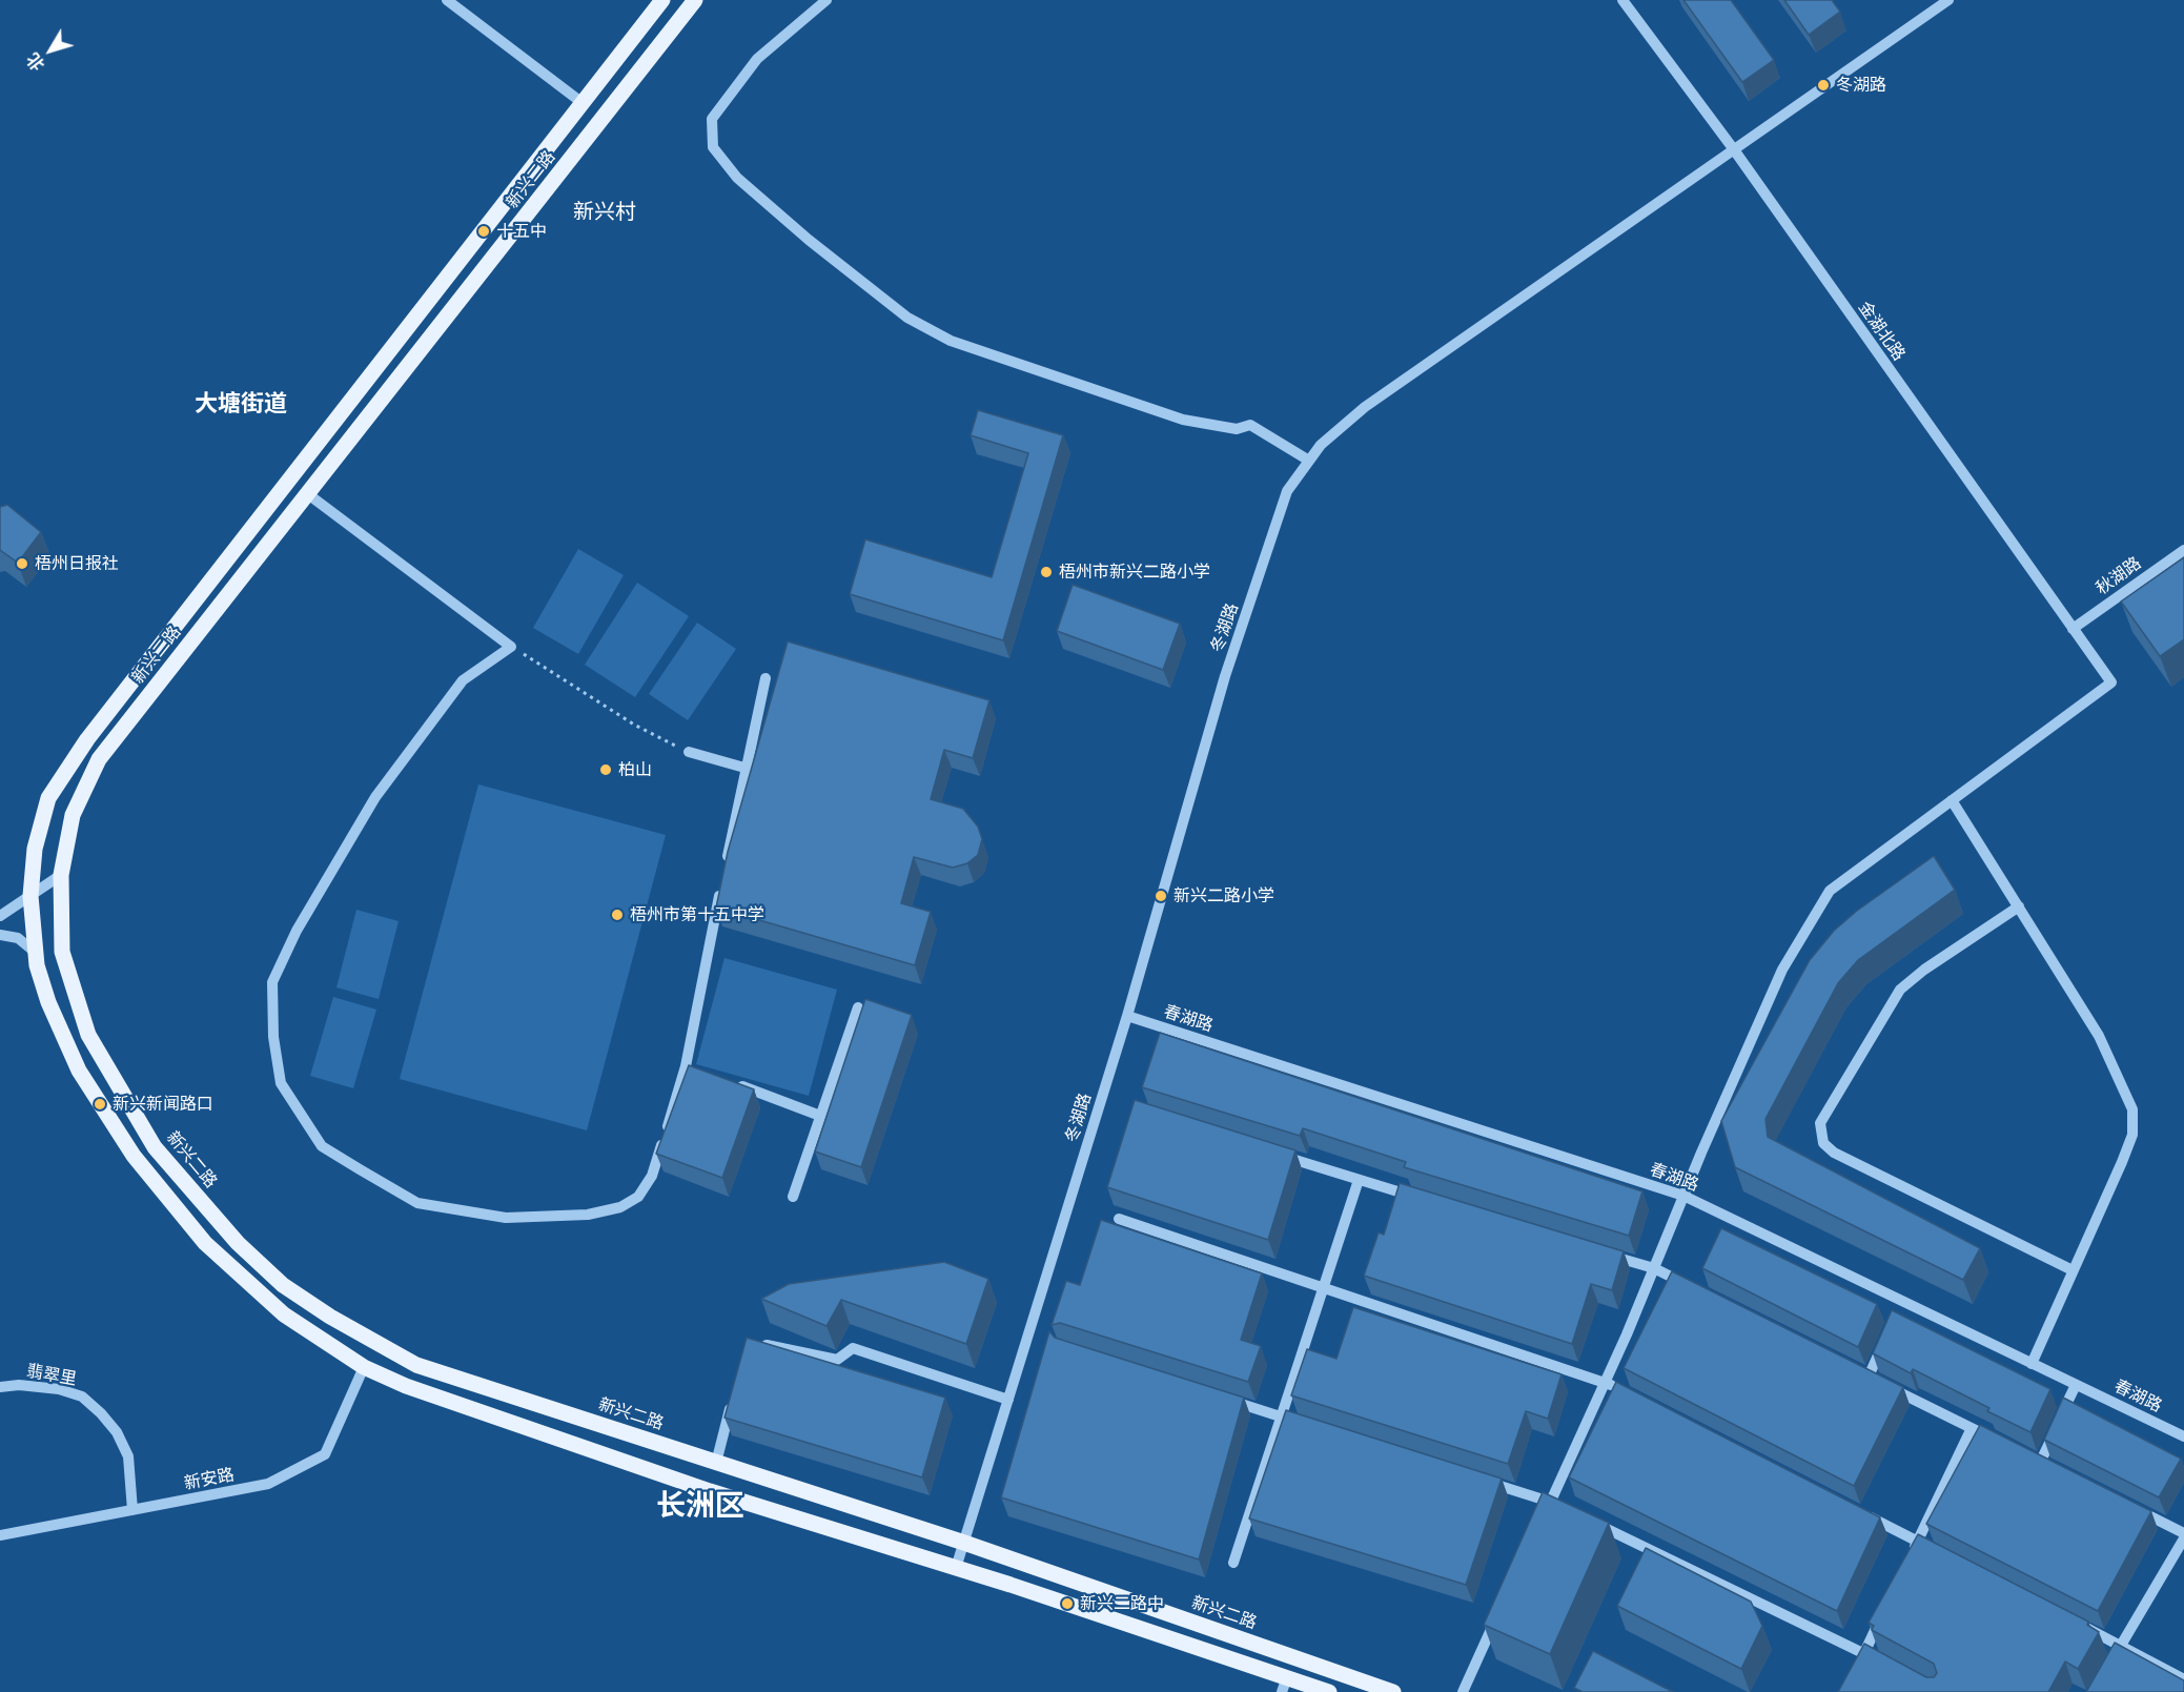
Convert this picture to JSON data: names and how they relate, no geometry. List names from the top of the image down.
{
  "streets": {
    "main road": ["新兴二路"],
    "street": [
      "金湖北路",
      "秋湖路",
      "冬湖路",
      "春湖路",
      "翡翠里",
      "新安路"
    ]
  },
  "crossings": [
    ["新兴二路", "冬湖路"],
    ["新兴二路", "新安路"],
    ["金湖北路", "秋湖路"],
    ["金湖北路", "冬湖路"],
    ["冬湖路", "春湖路"],
    ["翡翠里", "新安路"]
  ],
  "districts": ["新兴村", "大塘街道", "长洲区"],
  "places": [
    "冬湖路",
    "十五中",
    "梧州日报社",
    "梧州市新兴二路小学",
    "柏山",
    "新兴二路小学",
    "梧州市第十五中学",
    "新兴新闻路口",
    "新兴二路中"
  ],
  "north": "bottom left"
}
